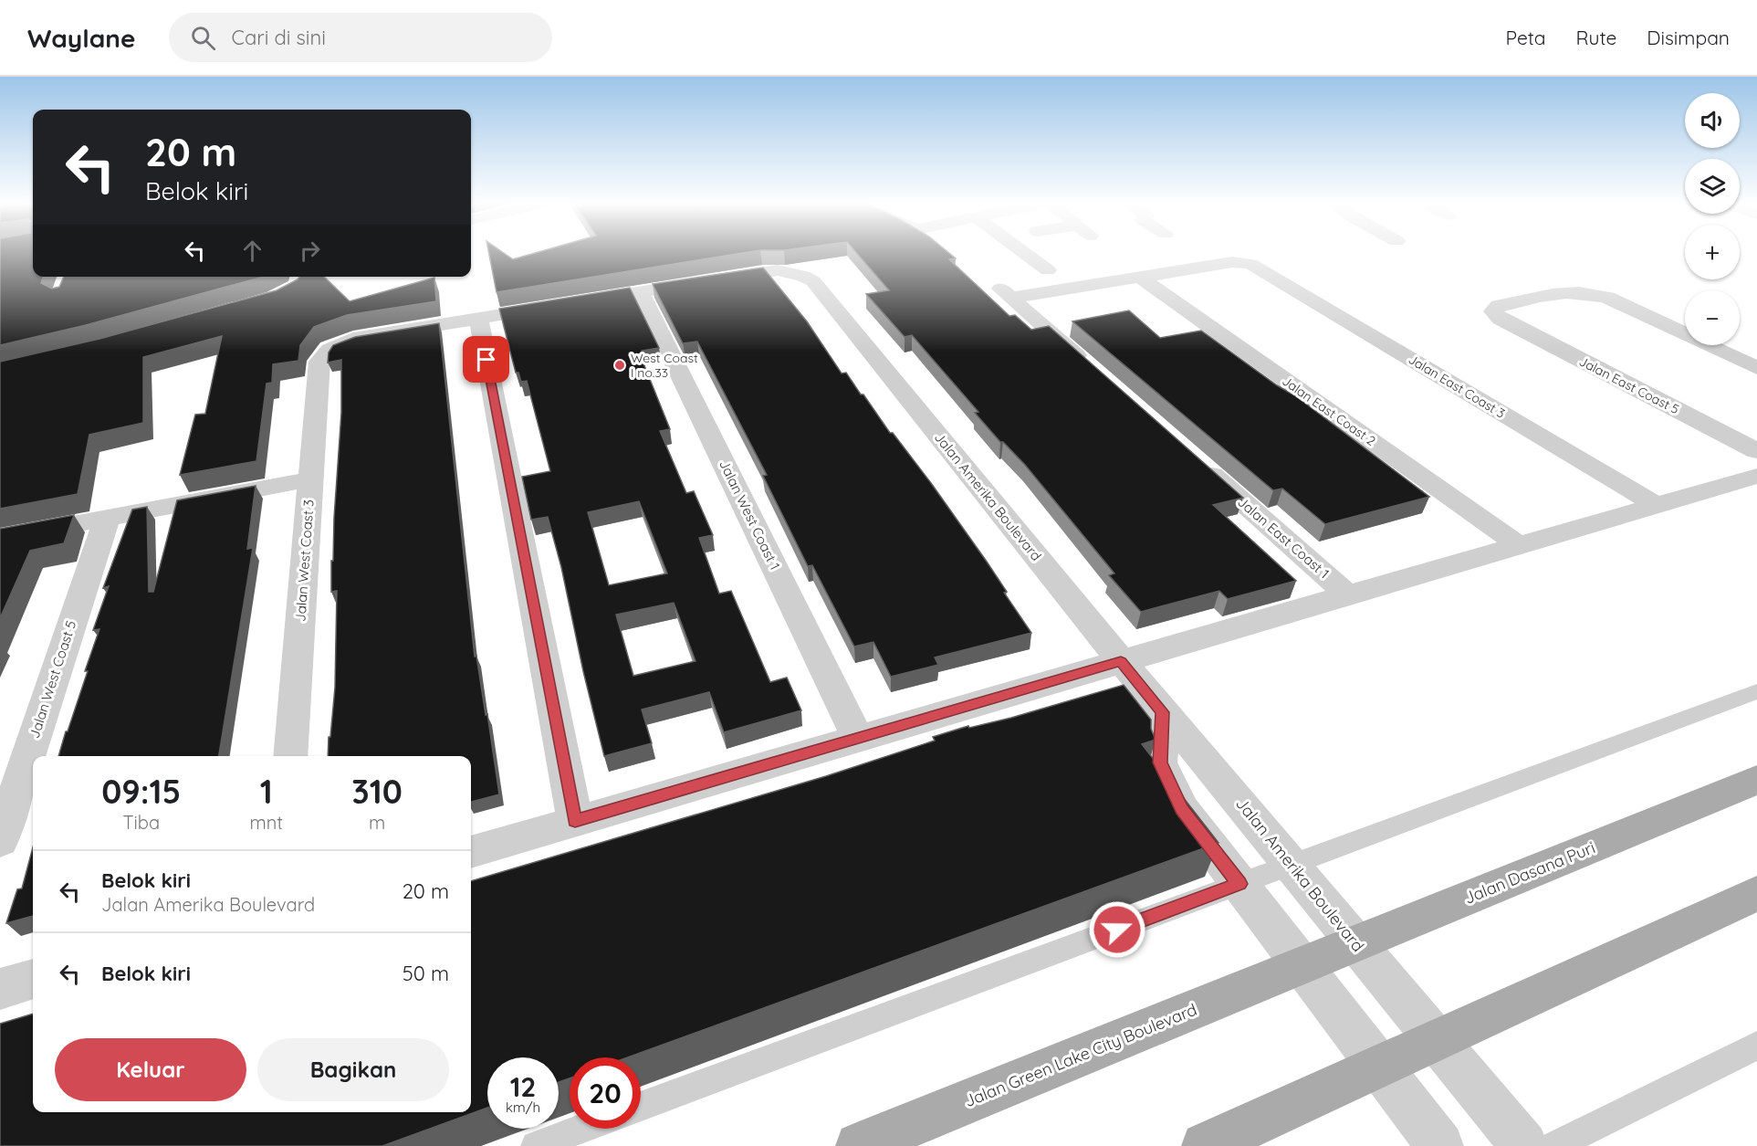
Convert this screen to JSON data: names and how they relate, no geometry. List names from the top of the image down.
{
  "streets": {
    "main road": ["Jalan Dasana Puri", "Jalan Green Lake City Boulevard"],
    "street": [
      "Jalan East Coast 5",
      "Jalan East Coast 3",
      "Jalan East Coast 2",
      "Jalan Amerika Boulevard",
      "Jalan West Coast 1",
      "Jalan East Coast 1",
      "Jalan West Coast 3",
      "Jalan West Coast 5"
    ]
  },
  "crossings": [
    ["Jalan East Coast 3", "Jalan East Coast 2"],
    ["Jalan Amerika Boulevard", "Jalan West Coast 1"],
    ["Jalan Amerika Boulevard", "Jalan Dasana Puri"],
    ["Jalan Dasana Puri", "Jalan Green Lake City Boulevard"]
  ],
  "places": ["West Coast I no.33"],
  "page": {
    "header": "Waylane",
    "search": "Cari di sini",
    "nav": ["Peta", "Rute", "Disimpan"],
    "map_buttons": ["+", "−"],
    "turn": ["20 m", "Belok kiri"],
    "eta": [
      "09:15",
      "Tiba",
      "1",
      "mnt",
      "310",
      "m"
    ],
    "list": [
      {
        "name": "Belok kiri",
        "note": "Jalan Amerika Boulevard",
        "value": "20 m"
      },
      {
        "name": "Belok kiri",
        "value": "50 m"
      }
    ],
    "buttons": ["Keluar", "Bagikan"],
    "speed": "12 km/h",
    "limit": "20"
  }
}
